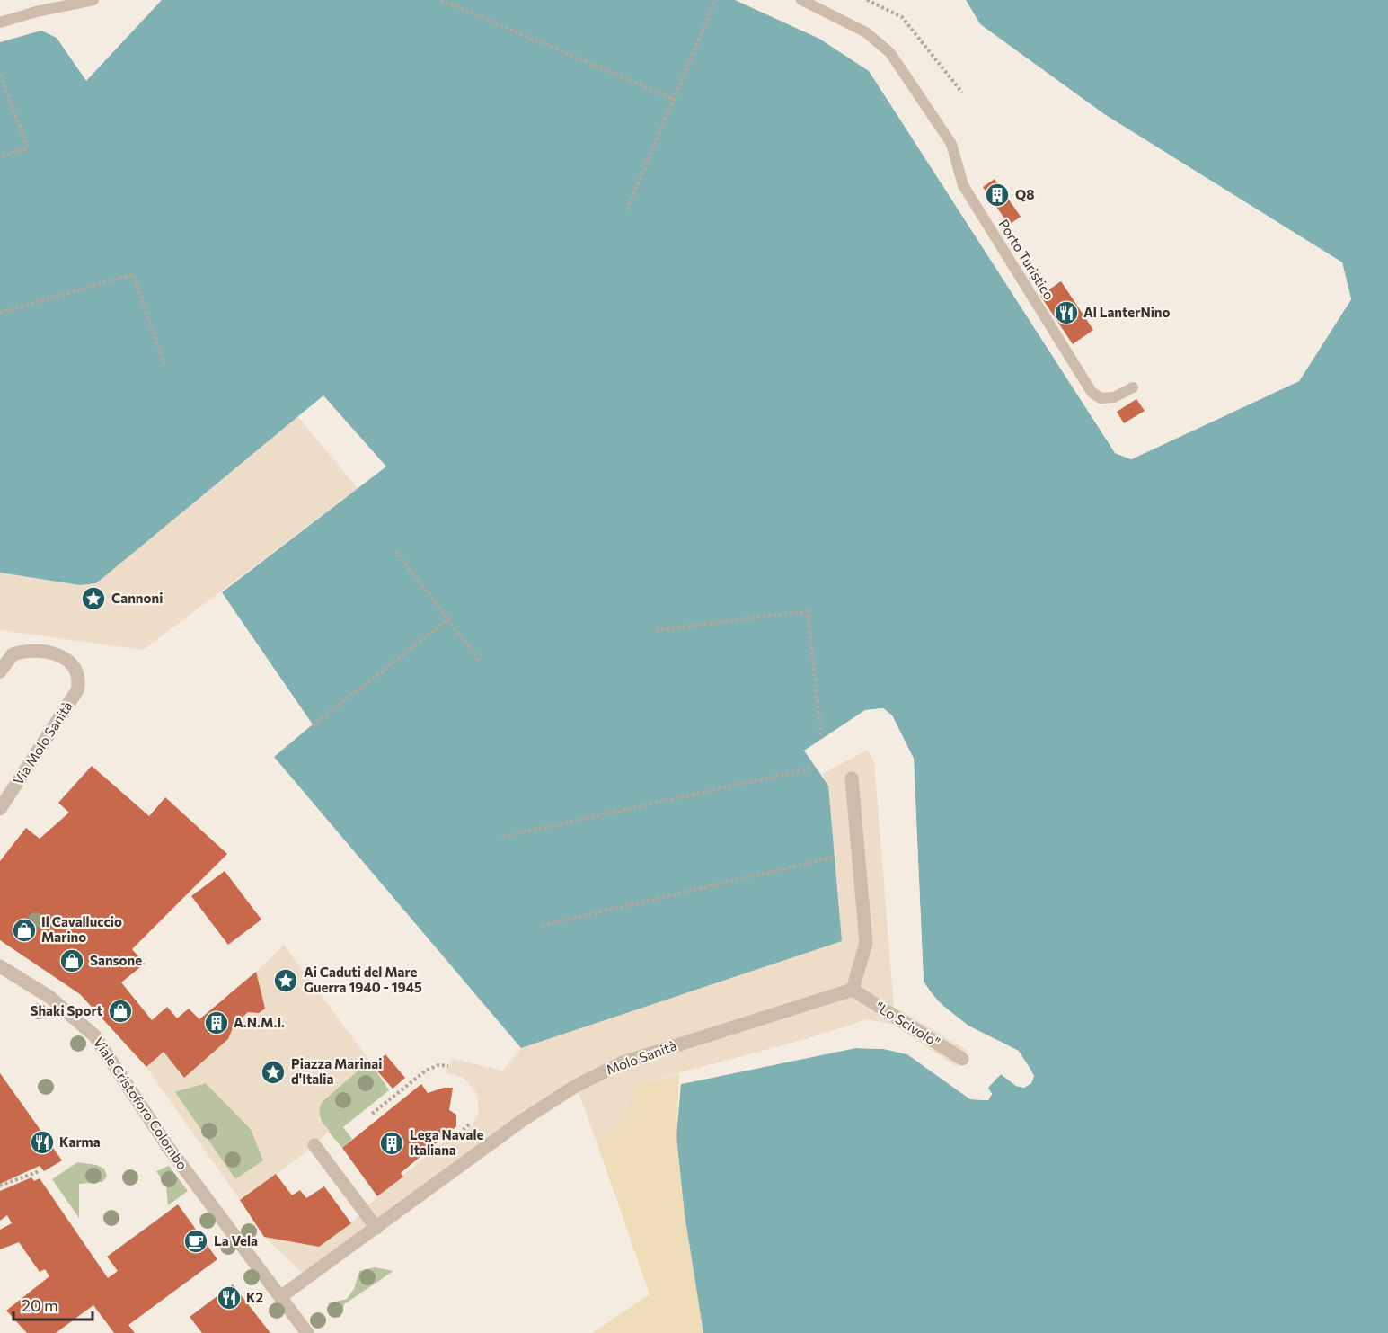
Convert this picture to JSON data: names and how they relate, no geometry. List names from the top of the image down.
{
  "streets": {
    "street": [
      "Via Molo Sanità",
      "\"Lo Scivolo\"",
      "Molo Sanità",
      "Viale Cristoforo Colombo"
    ],
    "lane": ["Porto Turistico"]
  },
  "crossings": [
    ["\"Lo Scivolo\"", "Molo Sanità"],
    ["Molo Sanità", "Viale Cristoforo Colombo"]
  ],
  "places": {
    "building": ["Q8", "A.N.M.I.", "Lega Navale Italiana"],
    "restaurant": ["Al LanterNino", "Karma", "K2"],
    "place": ["Cannoni", "Ai Caduti del Mare Guerra 1940 - 1945", "Piazza Marinai d'Italia"],
    "shop": ["Il Cavalluccio Marino", "Sansone", "Shaki Sport"],
    "cafe": ["La Vela"]
  },
  "scale_bar": "20 m"
}
